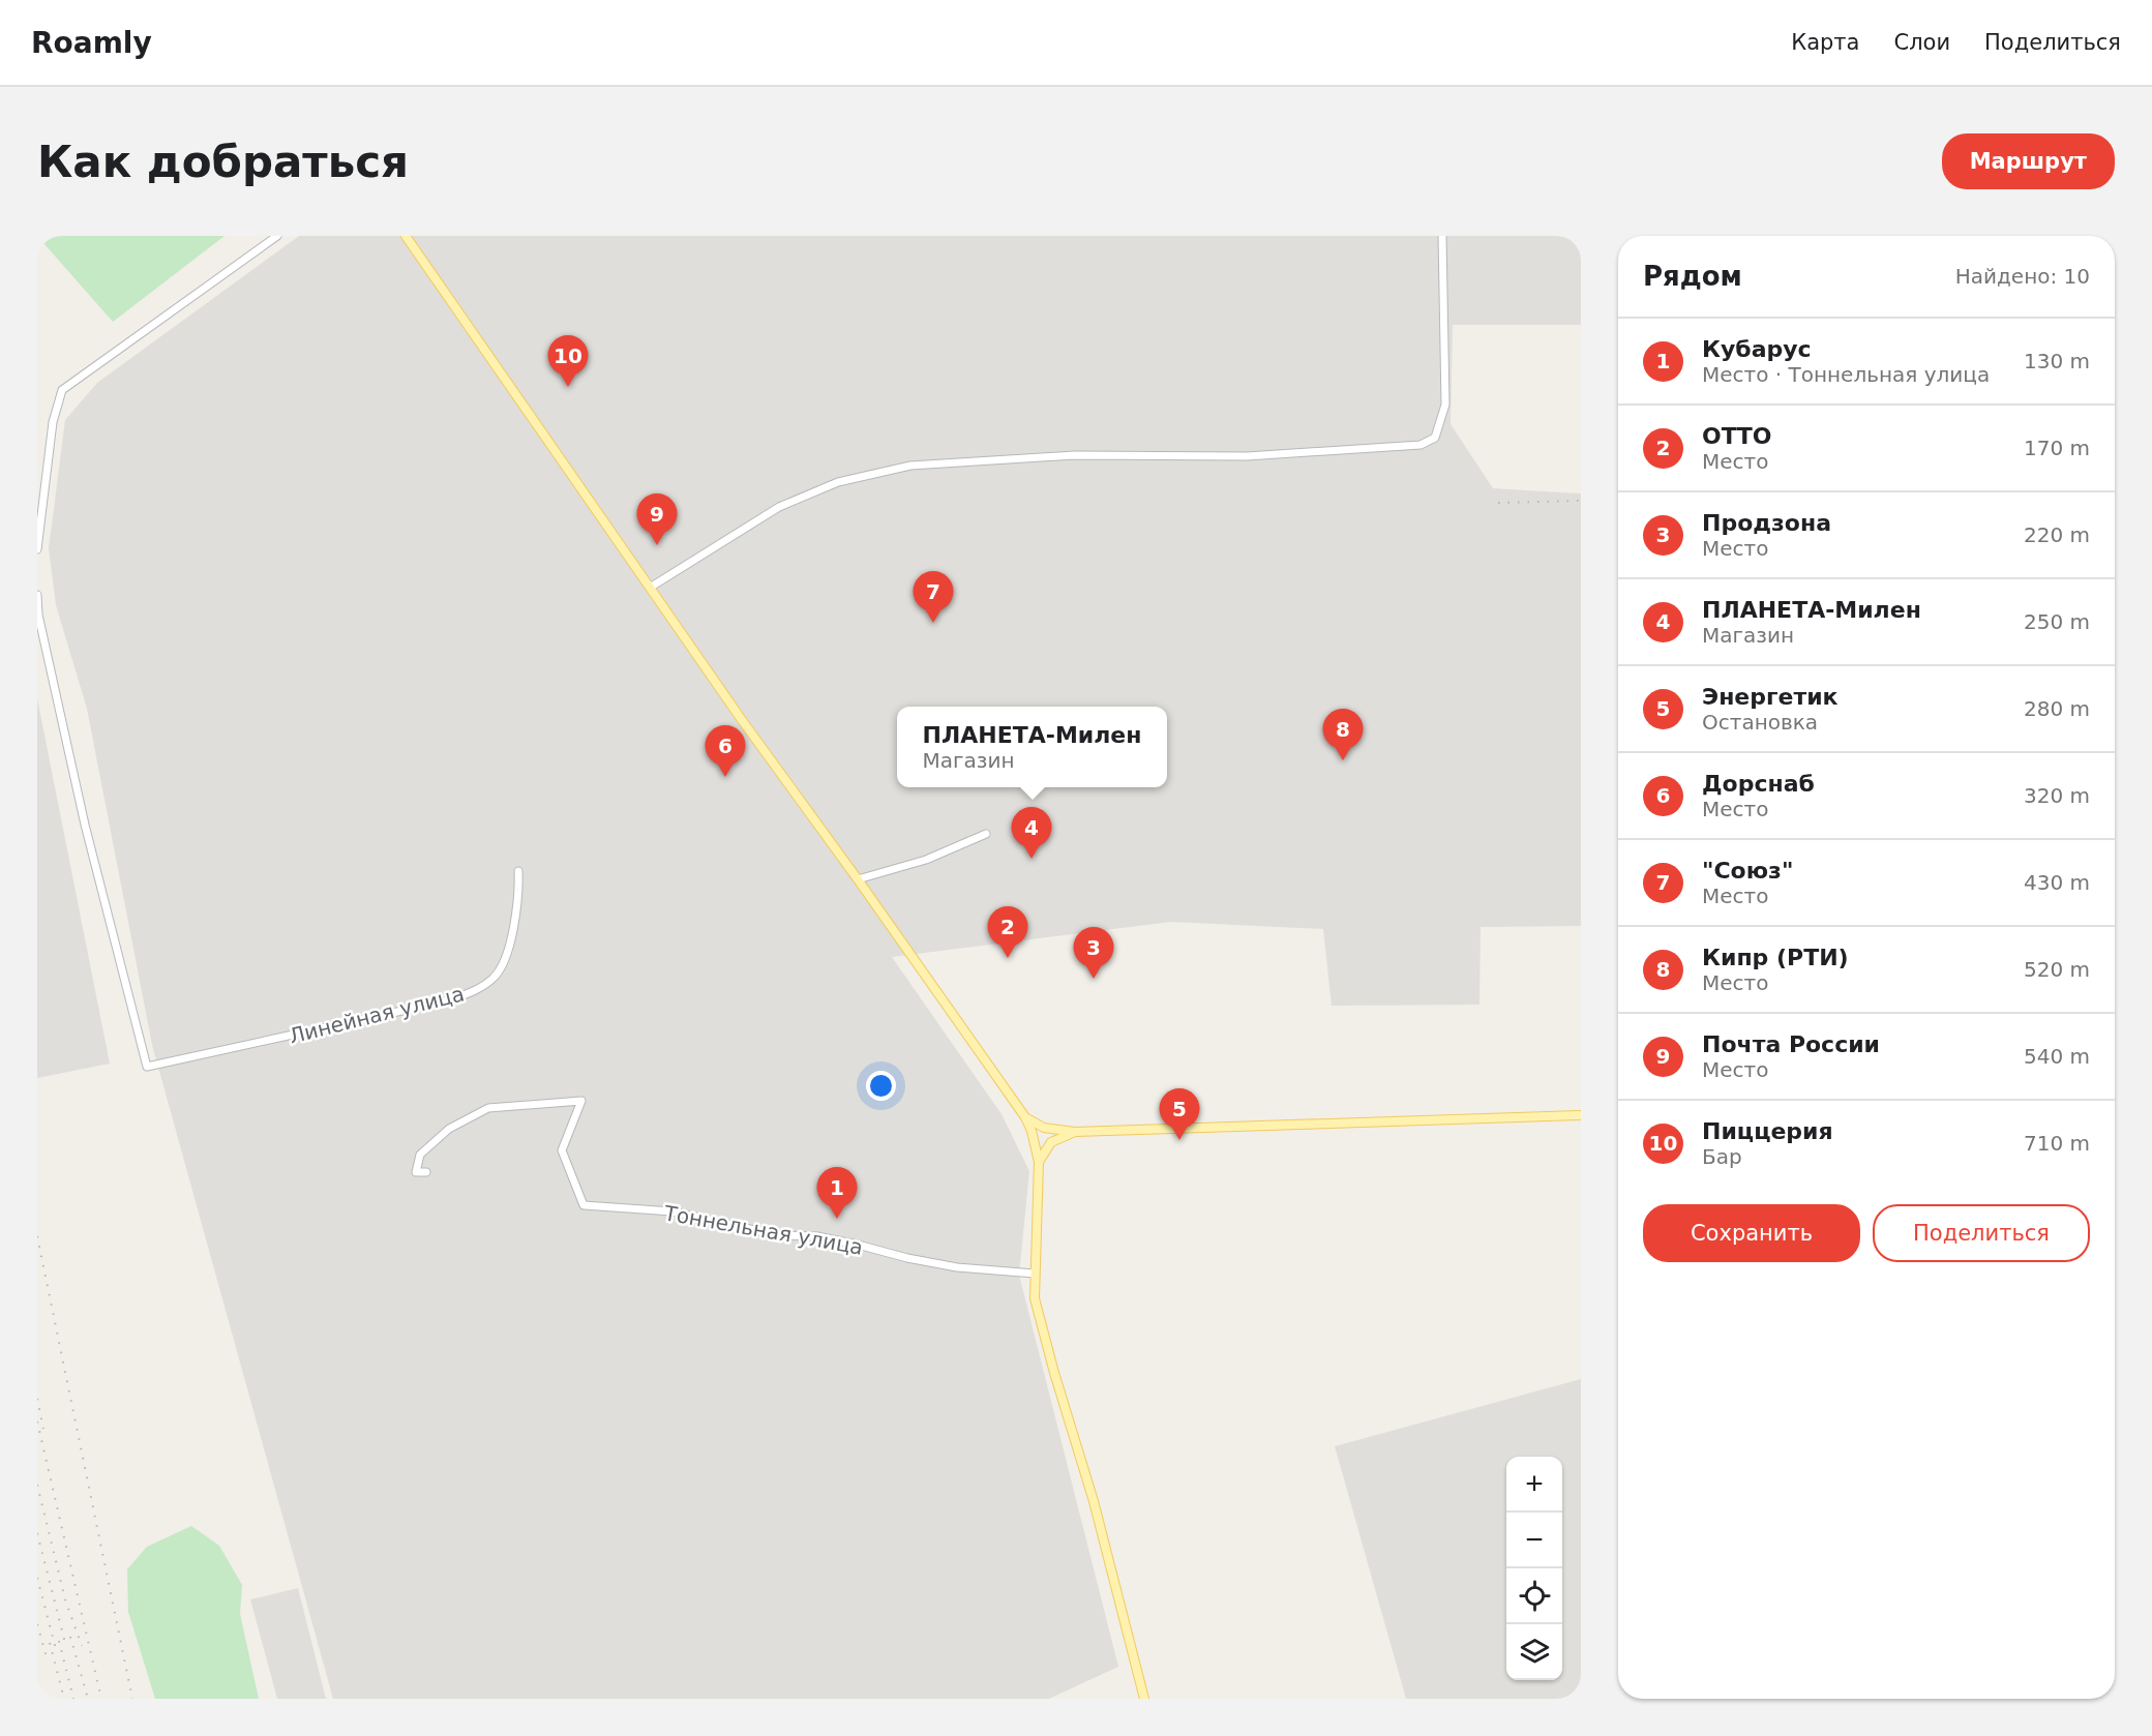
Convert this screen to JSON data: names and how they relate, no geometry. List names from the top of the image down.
{
  "streets": {
    "street": ["Линейная улица", "Тоннельная улица"]
  },
  "page": {
    "header": "Roamly",
    "nav": ["Карта", "Слои", "Поделиться"],
    "buttons": [
      "Маршрут",
      ["Сохранить", "Поделиться"]
    ],
    "title": "Как добраться",
    "heading": ["Рядом", "Найдено: 10"],
    "list": [
      {
        "mark": "1",
        "name": "Кубарус",
        "note": "Место · Тоннельная улица",
        "value": "130 m"
      },
      {
        "mark": "2",
        "name": "ОТТО",
        "note": "Место",
        "value": "170 m"
      },
      {
        "mark": "3",
        "name": "Продзона",
        "note": "Место",
        "value": "220 m"
      },
      {
        "mark": "4",
        "name": "ПЛАНЕТА-Милен",
        "note": "Магазин",
        "value": "250 m"
      },
      {
        "mark": "5",
        "name": "Энергетик",
        "note": "Остановка",
        "value": "280 m"
      },
      {
        "mark": "6",
        "name": "Дорснаб",
        "note": "Место",
        "value": "320 m"
      },
      {
        "mark": "7",
        "name": "\"Союз\"",
        "note": "Место",
        "value": "430 m"
      },
      {
        "mark": "8",
        "name": "Кипр (РТИ)",
        "note": "Место",
        "value": "520 m"
      },
      {
        "mark": "9",
        "name": "Почта России",
        "note": "Место",
        "value": "540 m"
      },
      {
        "mark": "10",
        "name": "Пиццерия",
        "note": "Бар",
        "value": "710 m"
      }
    ],
    "pins": [
      "10",
      "9",
      "7",
      "8",
      "6",
      "4",
      "2",
      "3",
      "5",
      "1"
    ],
    "popup": ["ПЛАНЕТА-Милен", "Магазин"],
    "map_buttons": ["+", "−"]
  }
}
